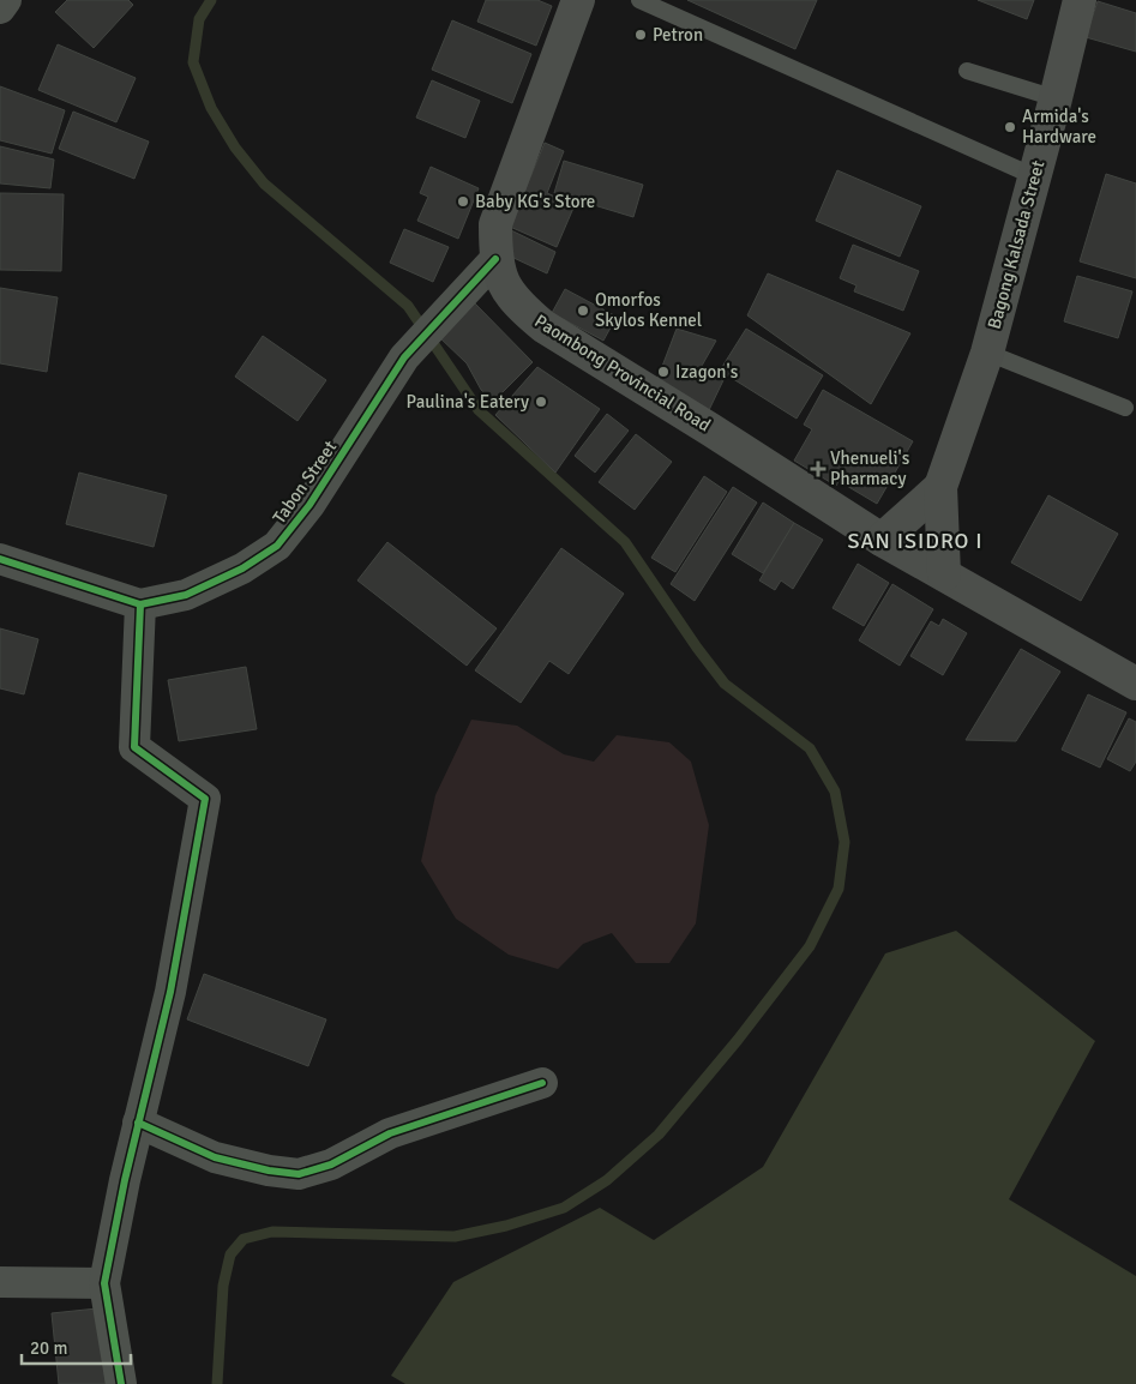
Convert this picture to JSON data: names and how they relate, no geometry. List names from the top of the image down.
{
  "streets": {
    "main road": ["Bagong Kalsada Street", "Paombong Provincial Road"],
    "street": ["Tabon Street"]
  },
  "crossings": [
    ["Bagong Kalsada Street", "Paombong Provincial Road"],
    ["Paombong Provincial Road", "Tabon Street"]
  ],
  "districts": ["SAN ISIDRO I"],
  "places": {
    "other": [
      "Petron",
      "Armida's Hardware",
      "Baby KG's Store",
      "Omorfos Skylos Kennel",
      "Izagon's",
      "Paulina's Eatery"
    ],
    "health": ["Vhenueli's Pharmacy"]
  },
  "scale_bar": "20 m"
}
